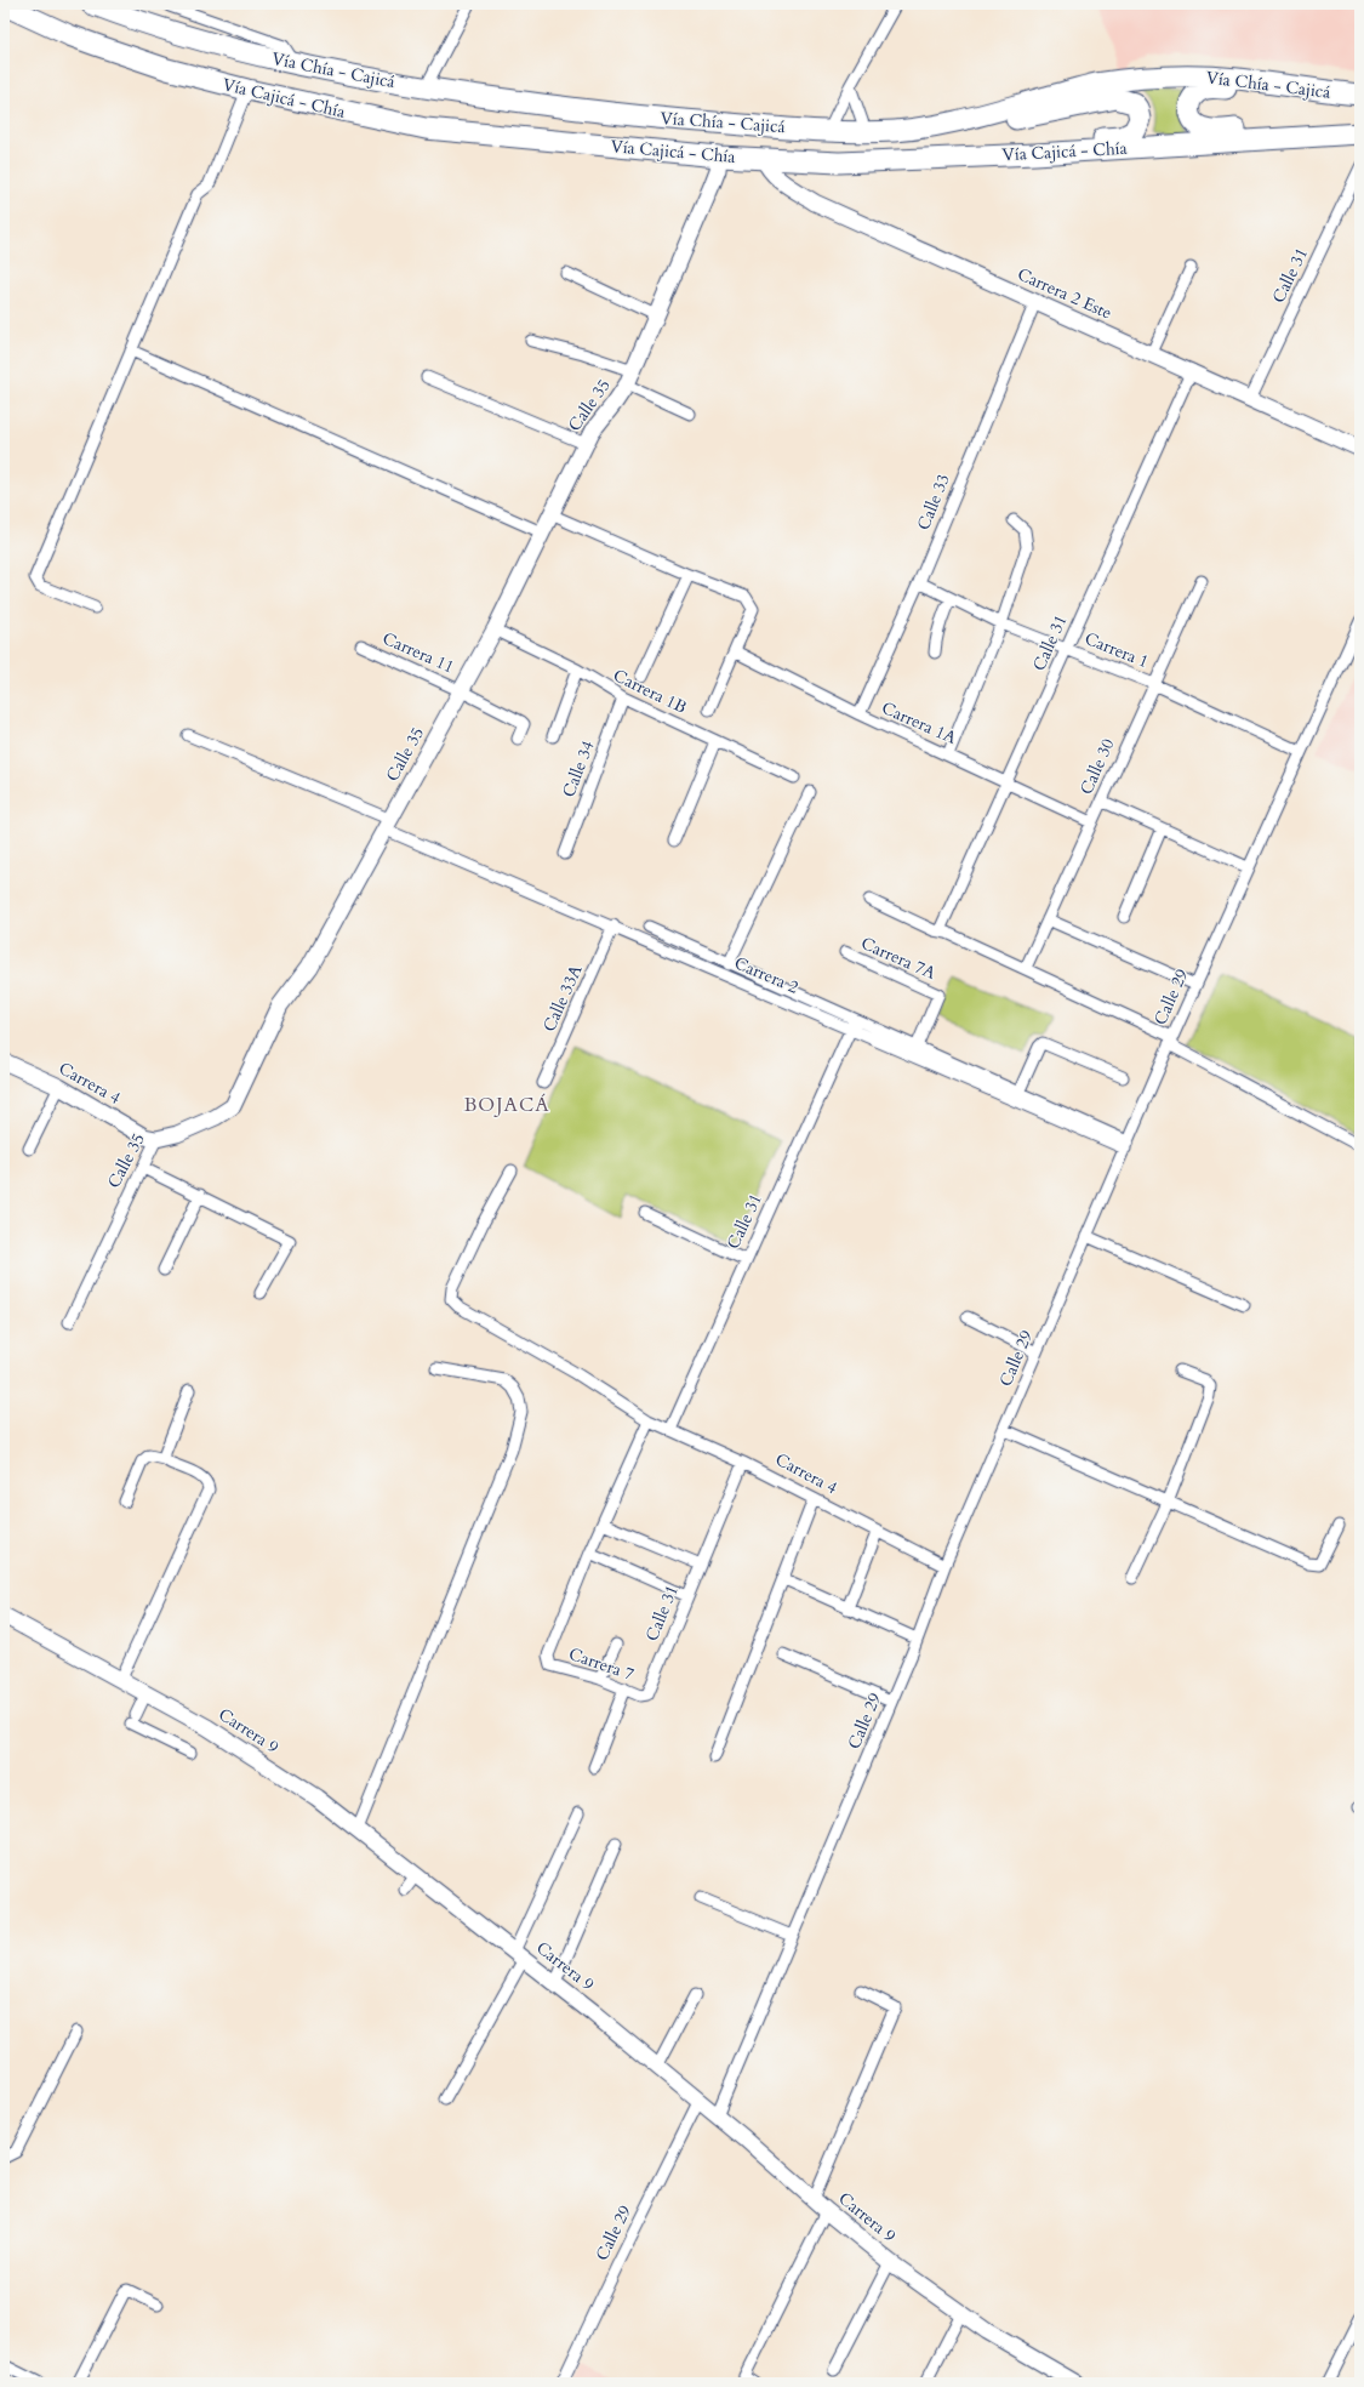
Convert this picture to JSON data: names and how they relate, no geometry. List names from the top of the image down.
{
  "streets": {
    "highway": ["Vía Chía - Cajicá", "Vía Cajicá - Chía"],
    "street": [
      "Calle 31",
      "Carrera 2 Este",
      "Calle 35",
      "Calle 33",
      "Carrera 1",
      "Carrera 11",
      "Carrera 1B",
      "Carrera 1A",
      "Calle 30",
      "Calle 34",
      "Carrera 7A",
      "Carrera 2",
      "Calle 29",
      "Calle 33A",
      "Carrera 4",
      "Carrera 7",
      "Carrera 9"
    ]
  },
  "crossings": [
    ["Vía Cajicá - Chía", "Carrera 2 Este"],
    ["Vía Cajicá - Chía", "Calle 35"],
    ["Calle 31", "Carrera 2 Este"],
    ["Calle 31", "Carrera 1"],
    ["Calle 31", "Carrera 1A"],
    ["Calle 31", "Carrera 2"],
    ["Calle 31", "Carrera 4"],
    ["Calle 31", "Carrera 7"],
    ["Carrera 2 Este", "Calle 33"],
    ["Calle 35", "Carrera 11"],
    ["Calle 35", "Carrera 1B"],
    ["Calle 35", "Carrera 2"],
    ["Calle 35", "Carrera 4"],
    ["Calle 33", "Carrera 1"],
    ["Calle 33", "Carrera 1A"],
    ["Carrera 1", "Calle 30"],
    ["Carrera 1", "Calle 29"],
    ["Carrera 1B", "Calle 34"],
    ["Carrera 1A", "Calle 30"],
    ["Carrera 2", "Calle 33A"],
    ["Calle 29", "Carrera 4"],
    ["Calle 29", "Carrera 9"]
  ],
  "districts": ["BOJACÁ"]
}
